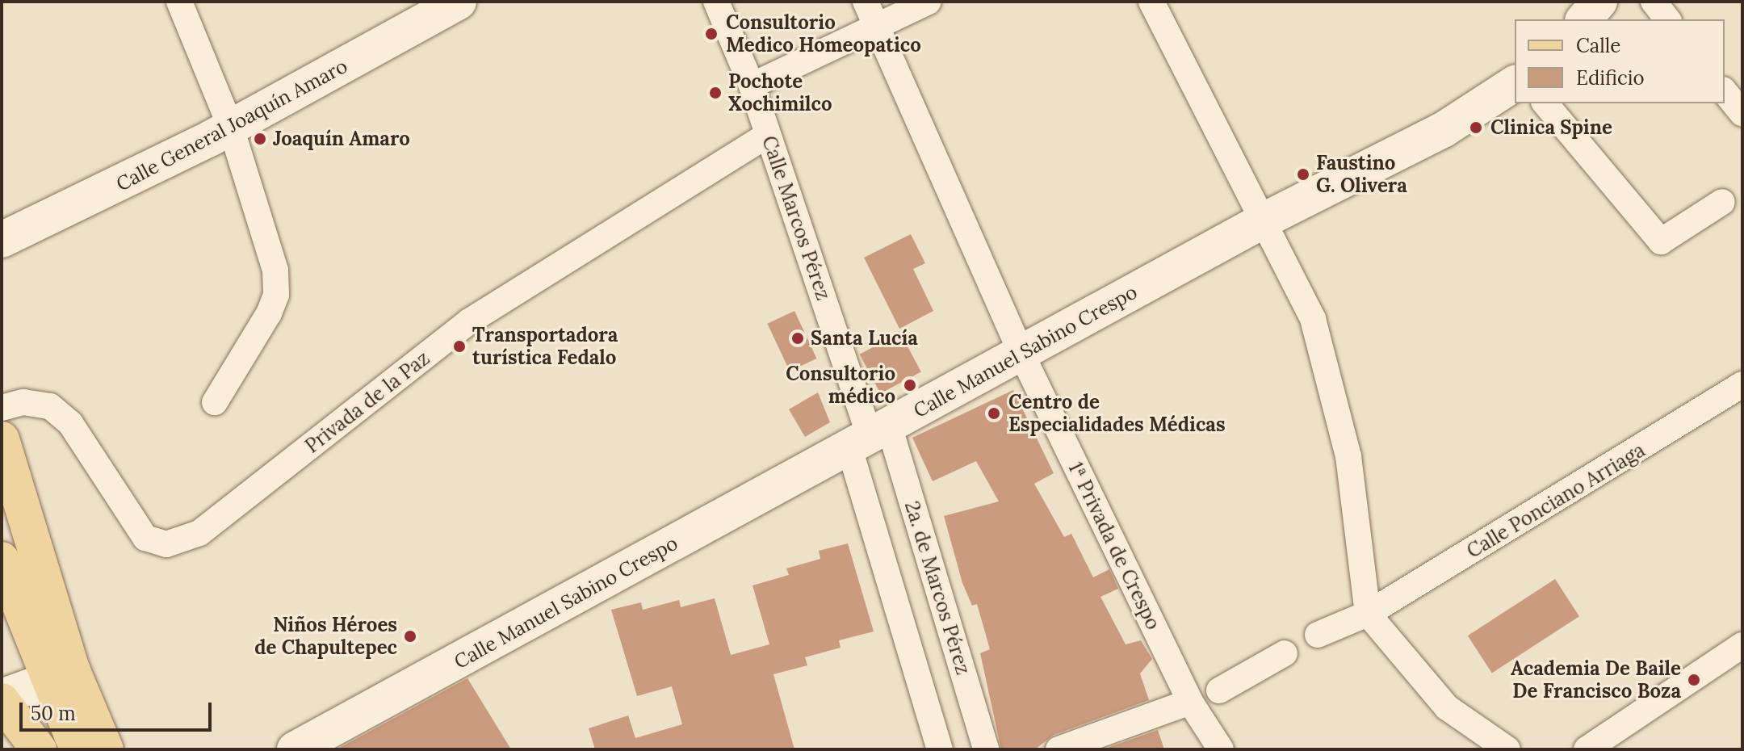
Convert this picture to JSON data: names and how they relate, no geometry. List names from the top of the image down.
{
  "streets": {
    "street": [
      "Calle General Joaquín Amaro",
      "Calle Marcos Pérez",
      "Calle Manuel Sabino Crespo",
      "Privada de la Paz",
      "Calle Ponciano Arriaga",
      "1ª Privada de Crespo",
      "2a. de Marcos Pérez"
    ]
  },
  "crossings": [
    ["Calle Marcos Pérez", "Calle Manuel Sabino Crespo"],
    ["Calle Marcos Pérez", "Privada de la Paz"],
    ["Calle Marcos Pérez", "2a. de Marcos Pérez"],
    ["Calle Manuel Sabino Crespo", "1ª Privada de Crespo"],
    ["Calle Manuel Sabino Crespo", "2a. de Marcos Pérez"]
  ],
  "places": [
    "Consultorio Medico Homeopatico",
    "Pochote Xochimilco",
    "Clinica Spine",
    "Joaquín Amaro",
    "Faustino G. Olivera",
    "Santa Lucía",
    "Transportadora turística Fedalo",
    "Consultorio médico",
    "Centro de Especialidades Médicas",
    "Niños Héroes de Chapultepec",
    "Academia De Baile De Francisco Boza"
  ],
  "legend": ["Calle", "Edificio"],
  "scale_bar": "50 m"
}
